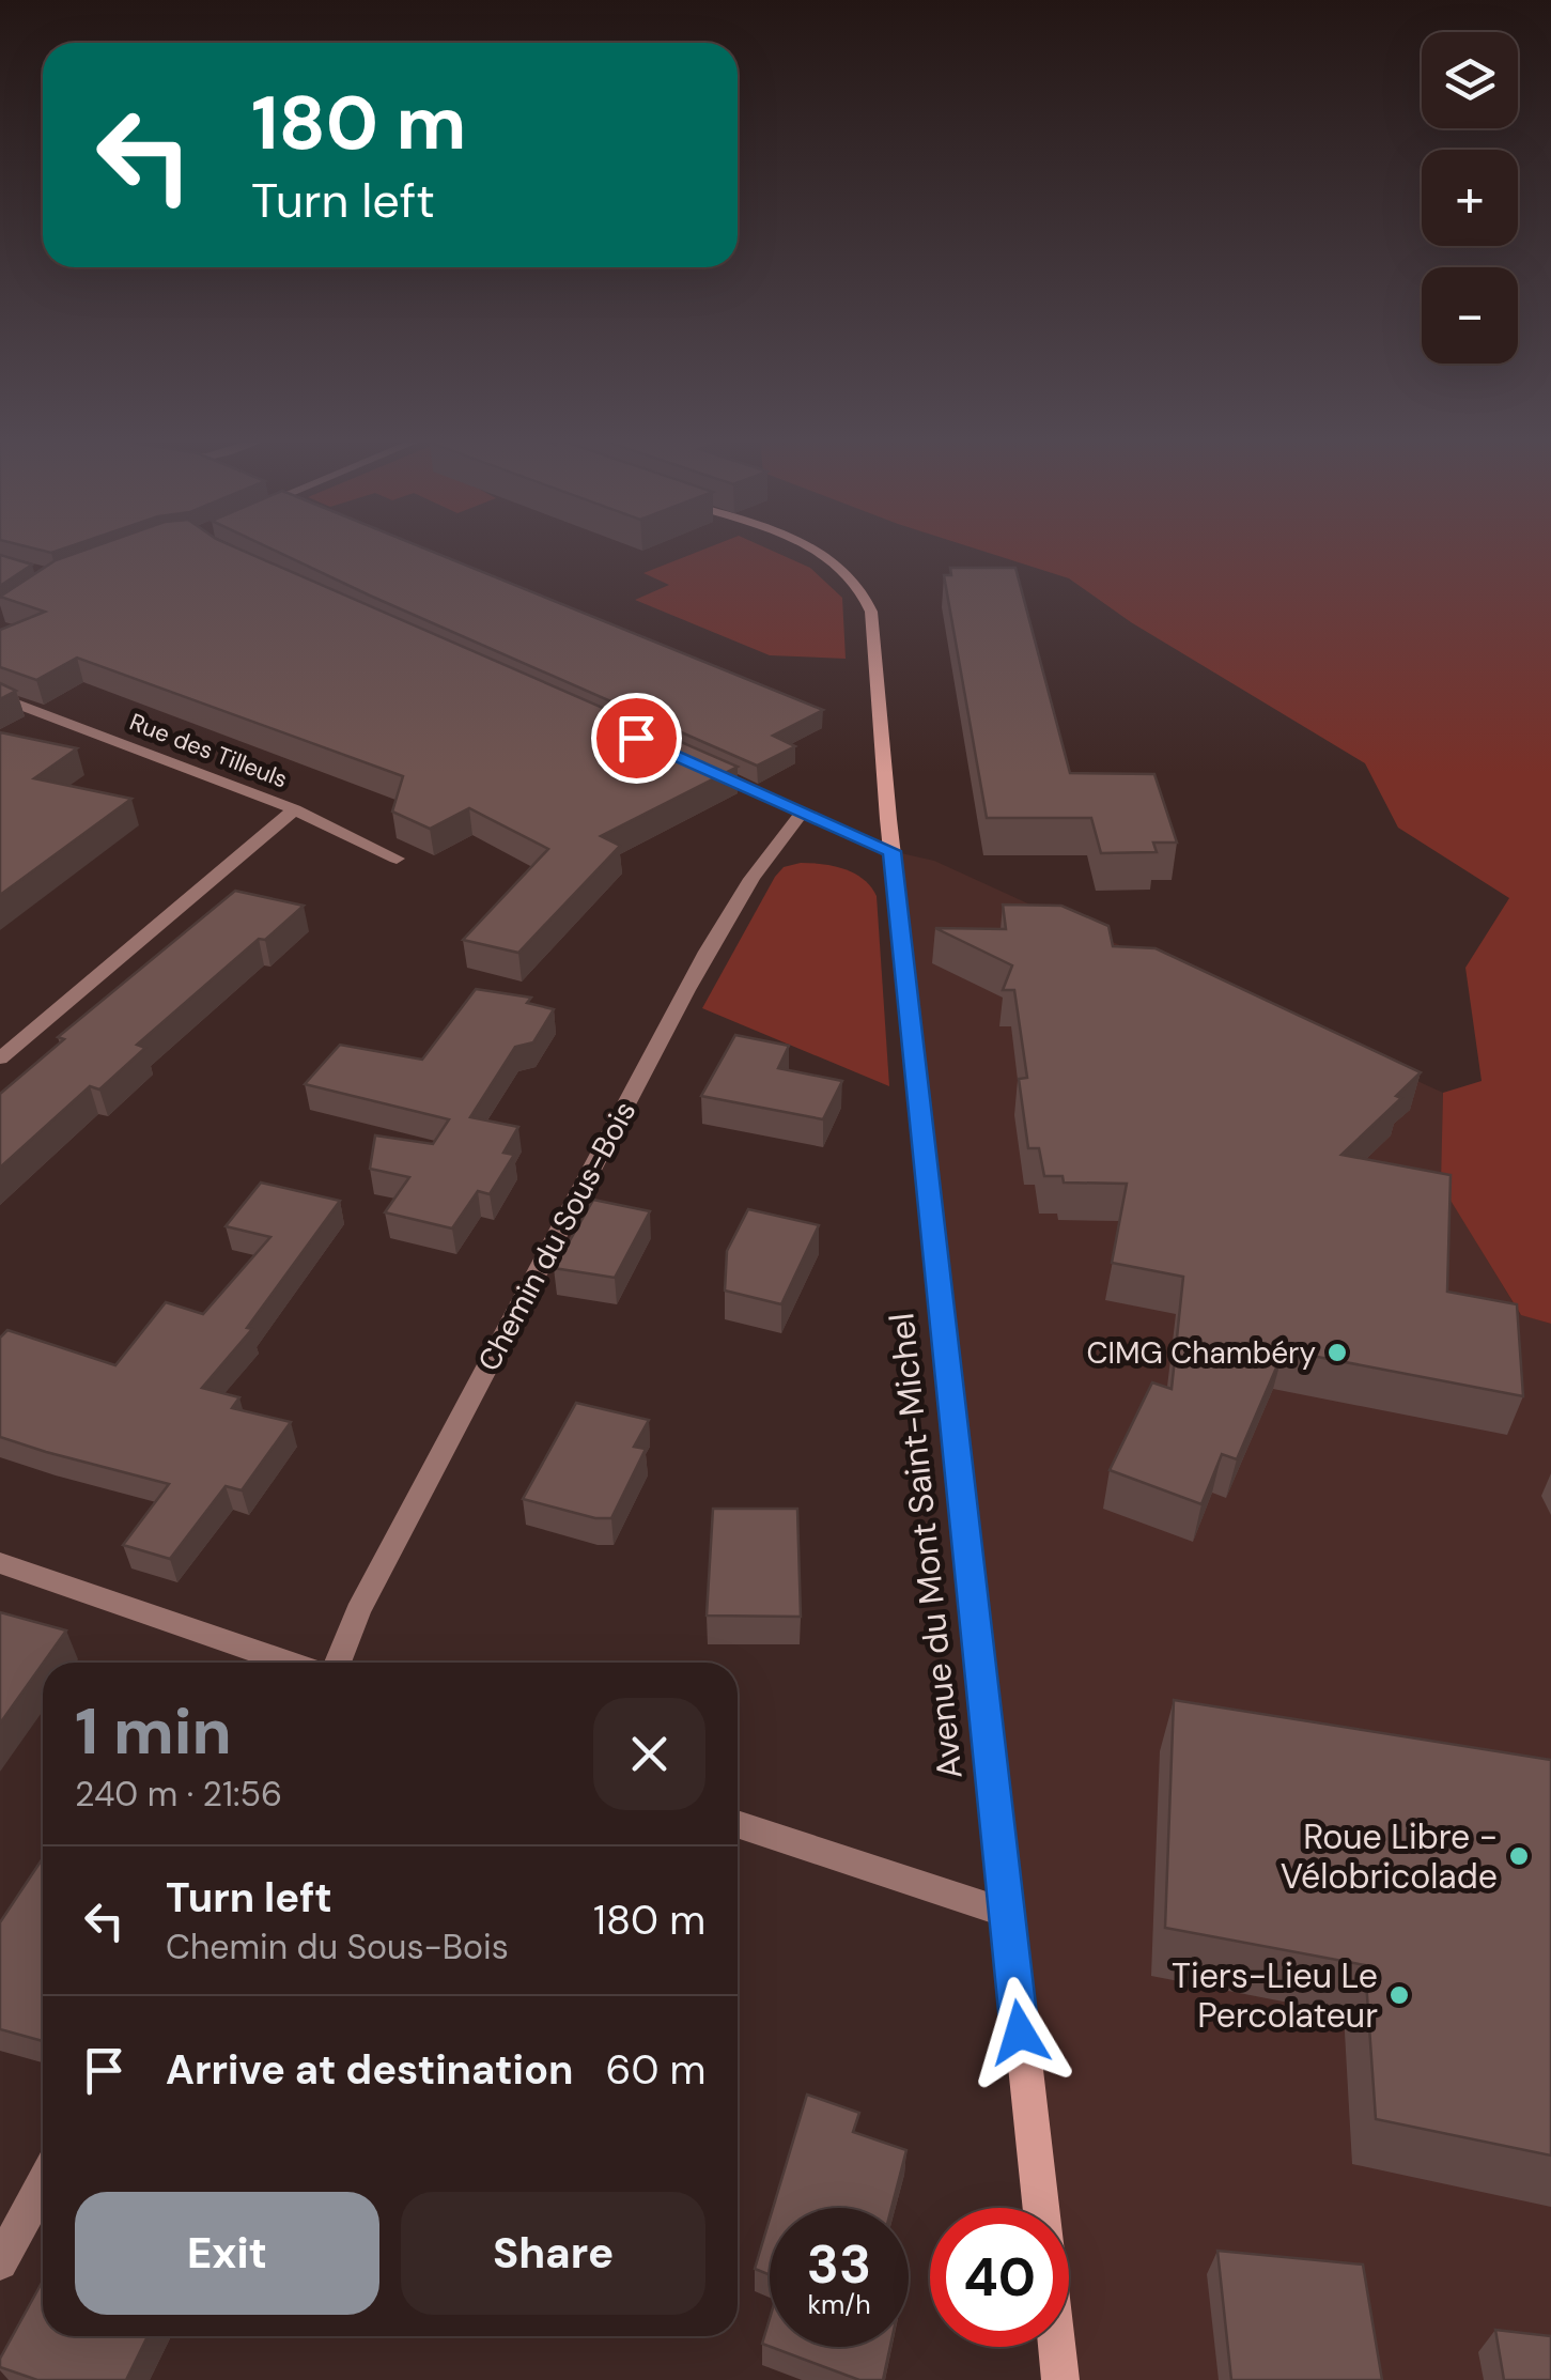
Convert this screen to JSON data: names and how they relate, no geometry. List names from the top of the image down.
{
  "streets": {
    "street": ["Rue des Tilleuls", "Chemin du Sous-Bois", "Avenue du Mont Saint-Michel"]
  },
  "places": ["CIMG Chambéry", "Roue Libre - Vélobricolade", "Tiers-Lieu Le Percolateur"],
  "page": {
    "map_buttons": ["+", "−"],
    "turn": ["180 m", "Turn left"],
    "heading": ["1 min", "240 m · 21:56"],
    "list": [
      {
        "name": "Turn left",
        "note": "Chemin du Sous-Bois",
        "value": "180 m"
      },
      {
        "name": "Arrive at destination",
        "value": "60 m"
      }
    ],
    "buttons": ["Exit", "Share"],
    "speed": "33 km/h",
    "limit": "40"
  }
}
